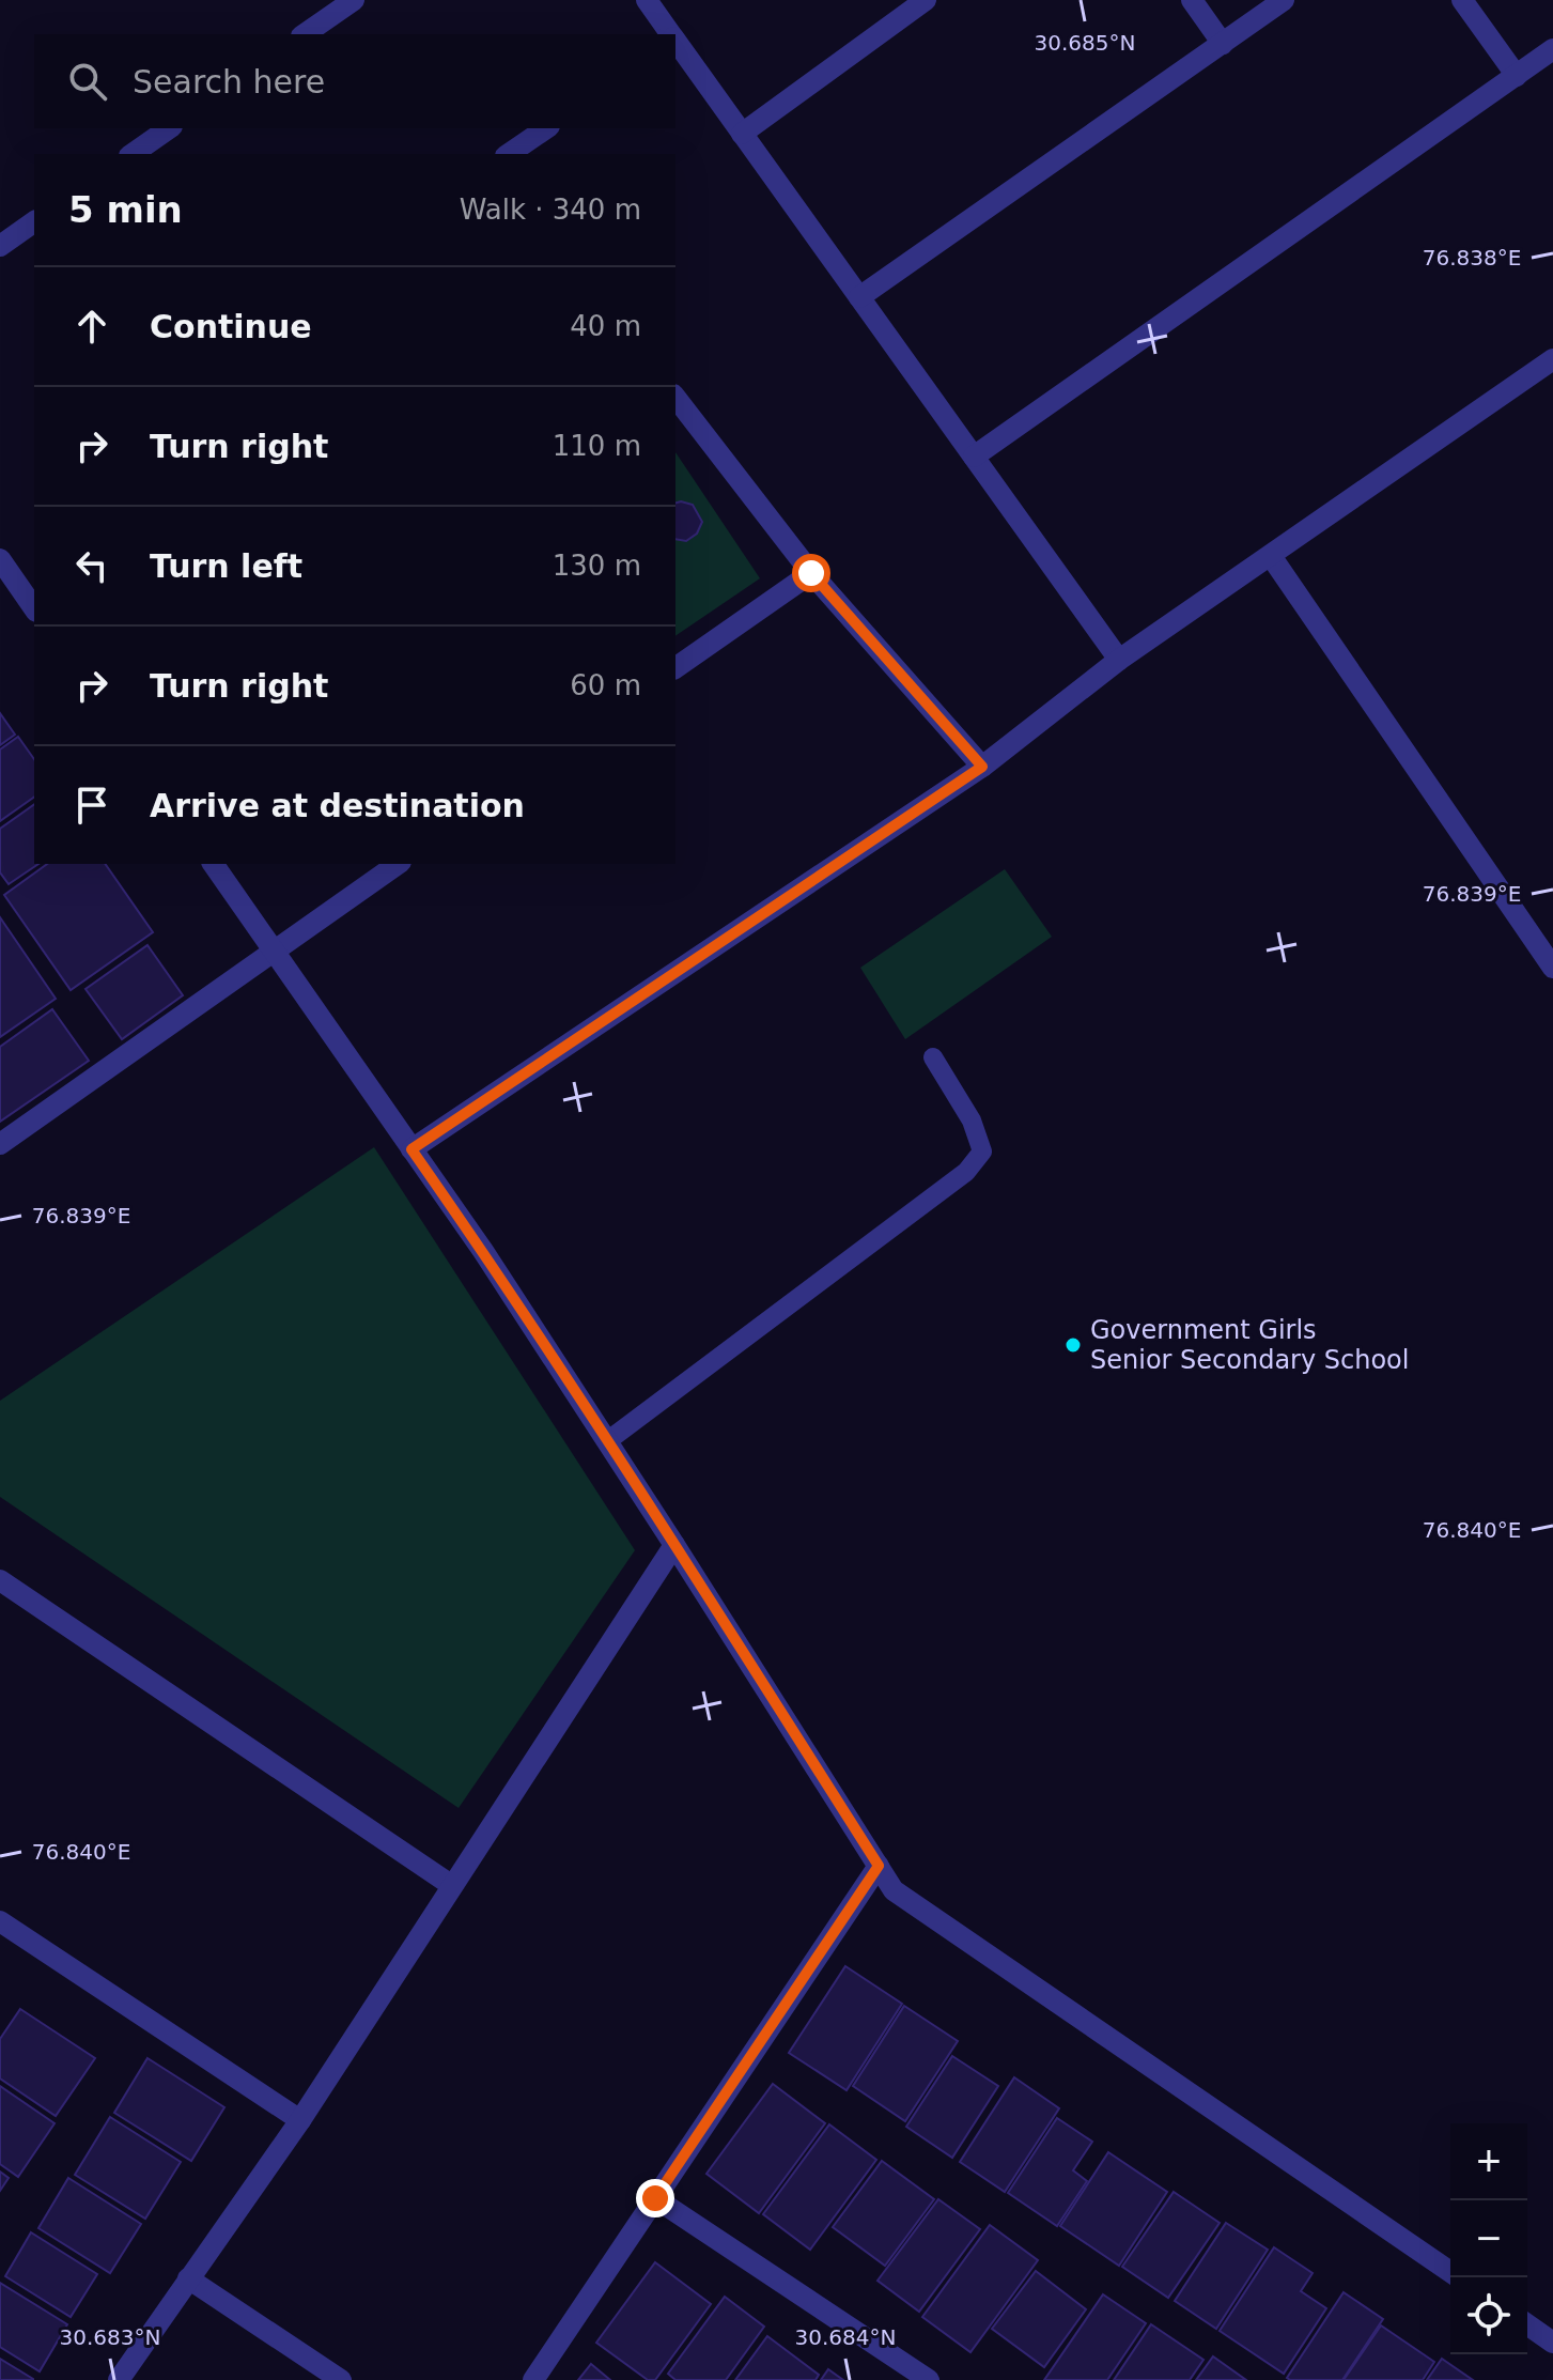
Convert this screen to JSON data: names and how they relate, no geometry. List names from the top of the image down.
{
  "places": ["Government Girls Senior Secondary School"],
  "page": {
    "search": "Search here",
    "heading": ["5 min", "Walk · 340 m"],
    "list": [
      ["Continue", "40 m"],
      ["Turn right", "110 m"],
      ["Turn left", "130 m"],
      ["Turn right", "60 m"],
      "Arrive at destination"
    ],
    "map_buttons": ["+", "−"]
  },
  "coordinates": [
    "30.685°N",
    "76.838°E",
    "76.839°E",
    "76.840°E",
    "30.683°N",
    "30.684°N"
  ]
}
